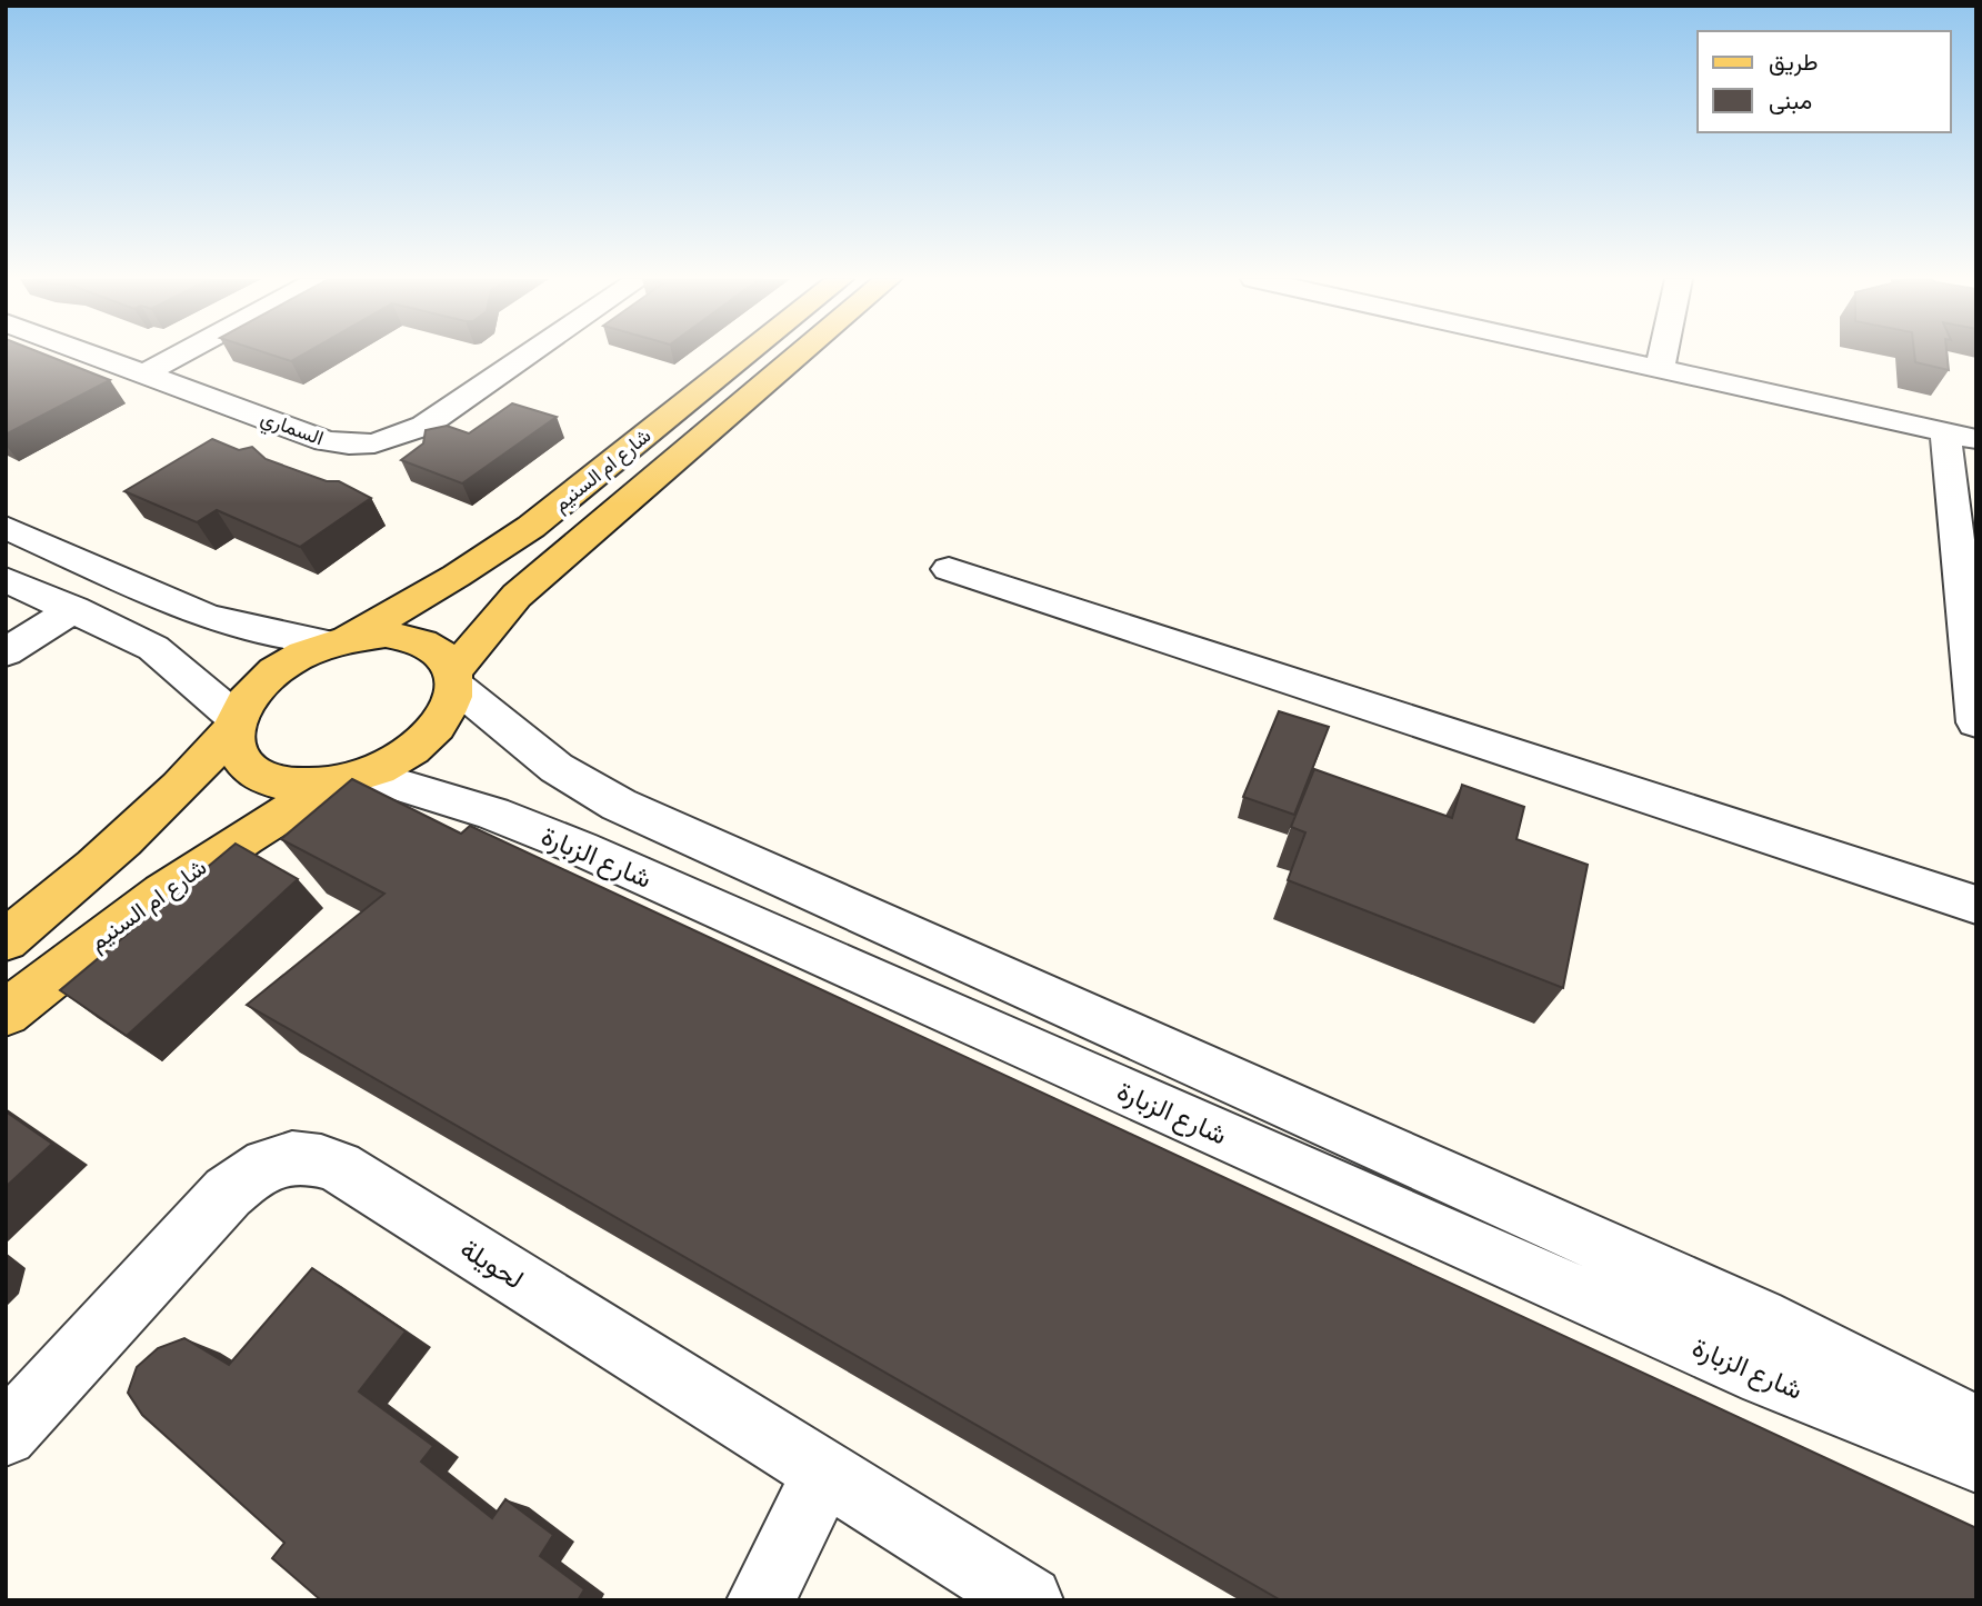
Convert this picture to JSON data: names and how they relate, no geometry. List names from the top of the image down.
{
  "streets": {
    "main road": ["شارع ام السنيم"],
    "street": ["السماري", "شارع الزبارة", "لحويلة"]
  },
  "crossings": [
    ["شارع ام السنيم", "شارع الزبارة"]
  ],
  "legend": ["طريق", "مبنى"]
}
